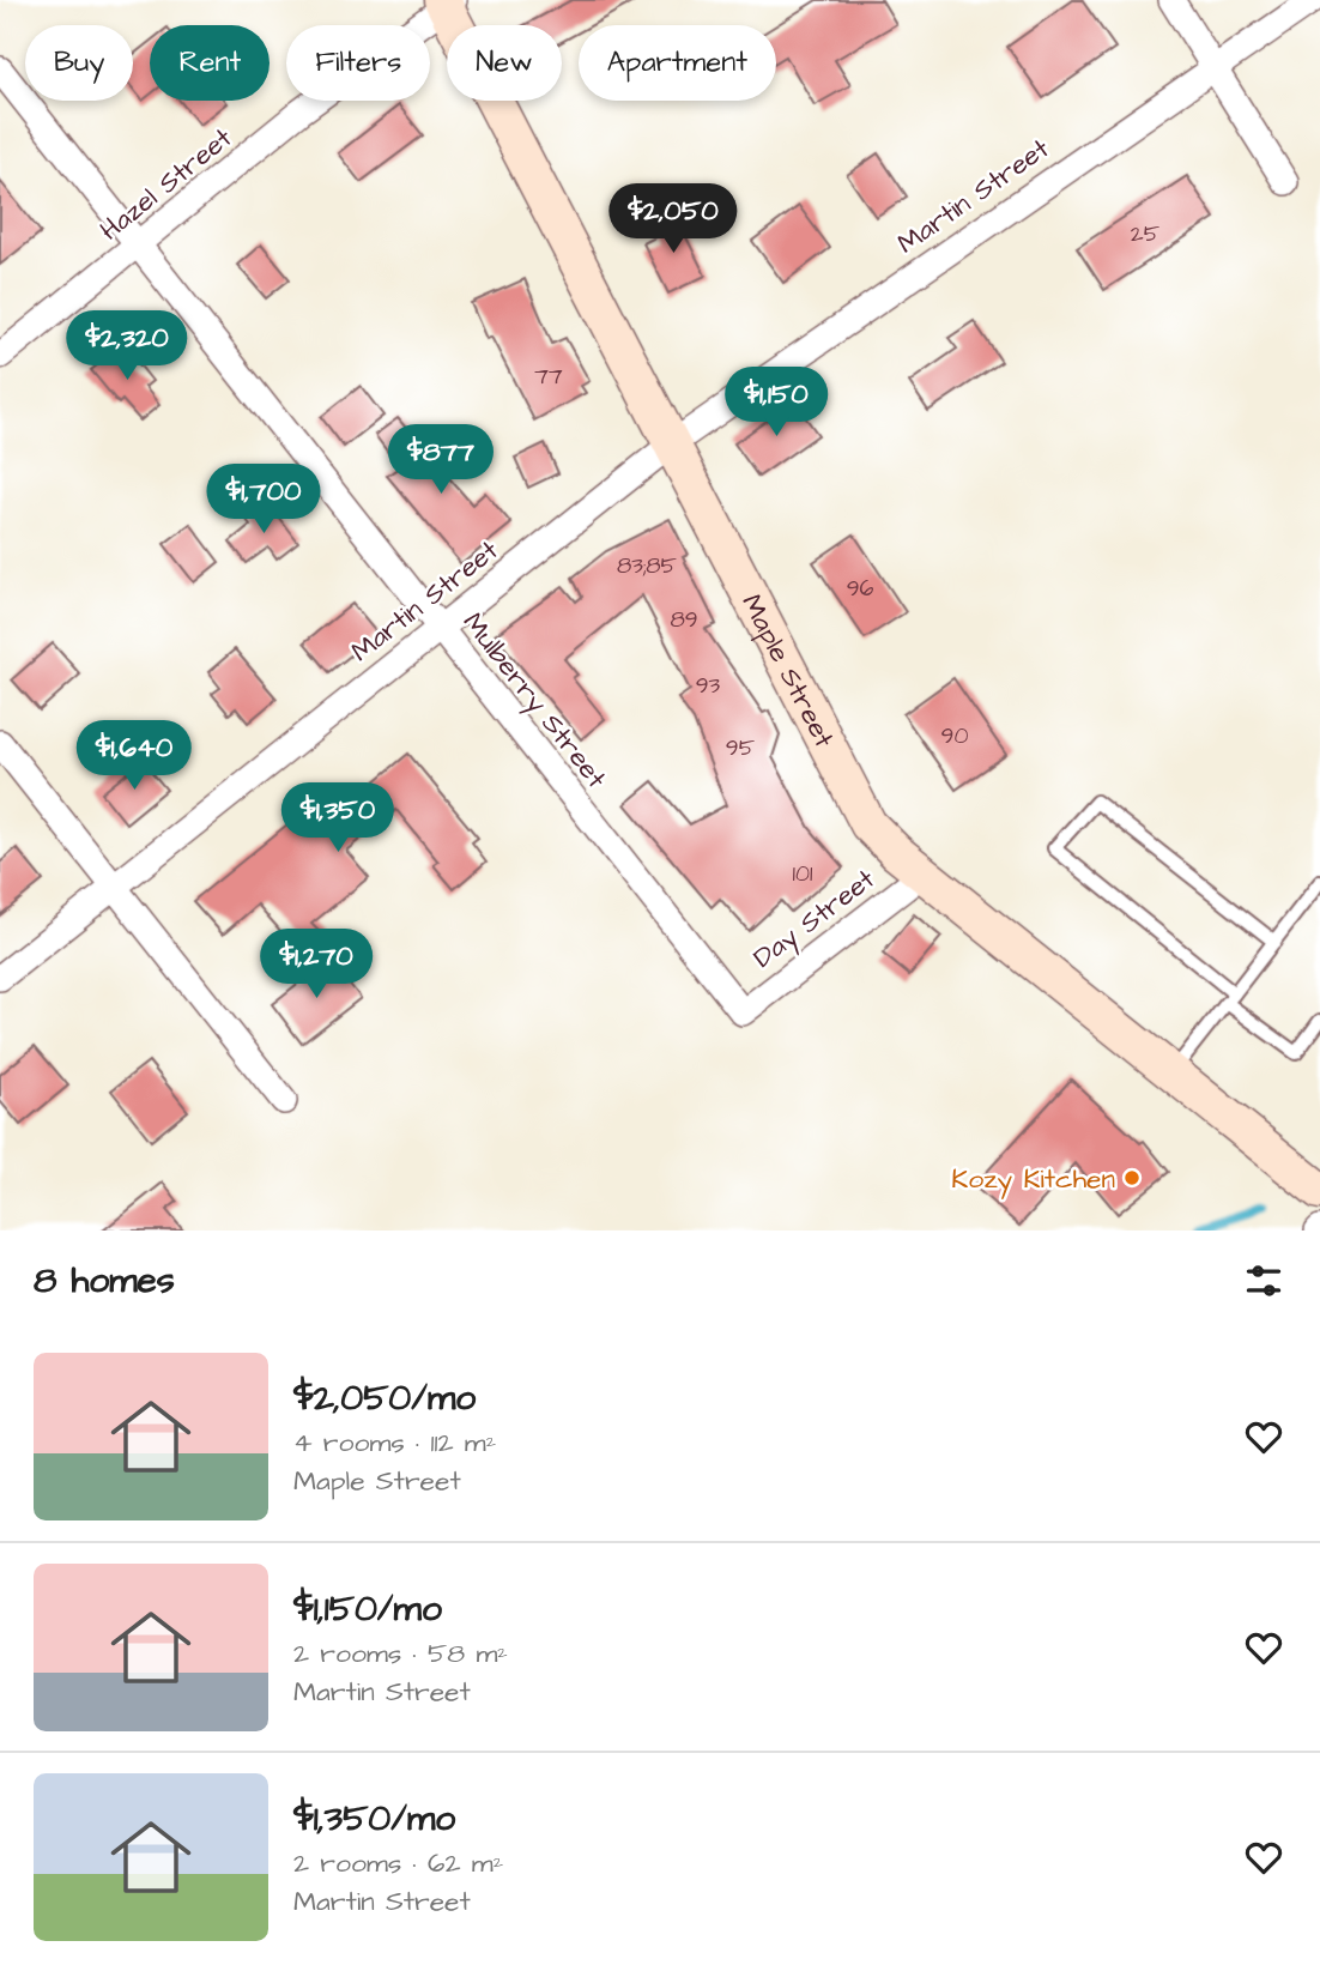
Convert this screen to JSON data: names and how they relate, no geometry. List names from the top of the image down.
{
  "streets": {
    "main road": ["Maple Street"],
    "street": [
      "Hazel Street",
      "Martin Street",
      "Mulberry Street",
      "Day Street"
    ]
  },
  "crossings": [
    ["Hazel Street", "Maple Street"],
    ["Hazel Street", "Mulberry Street"],
    ["Martin Street", "Maple Street"],
    ["Martin Street", "Mulberry Street"],
    ["Maple Street", "Day Street"],
    ["Mulberry Street", "Day Street"]
  ],
  "places": ["Kozy Kitchen"],
  "house_numbers": [
    "25",
    "77",
    "83;85",
    "96",
    "89",
    "93",
    "90",
    "95",
    "101"
  ],
  "page": {
    "chip": [
      "Buy",
      "Rent",
      "Filters",
      "New",
      "Apartment"
    ],
    "price": [
      "$2,050",
      "$2,320",
      "$1,150",
      "$877",
      "$1,700",
      "$1,640",
      "$1,350",
      "$1,270"
    ],
    "heading": "8 homes",
    "list": [
      {
        "name": "$2,050/mo",
        "note": "4 rooms · 112 m² · Maple Street"
      },
      {
        "name": "$1,150/mo",
        "note": "2 rooms · 58 m² · Martin Street"
      },
      {
        "name": "$1,350/mo",
        "note": "2 rooms · 62 m² · Martin Street"
      }
    ]
  }
}
